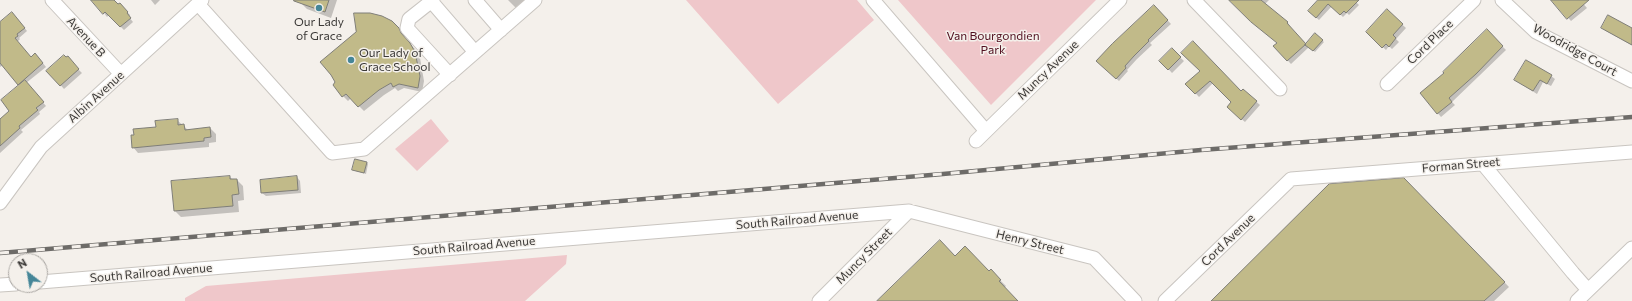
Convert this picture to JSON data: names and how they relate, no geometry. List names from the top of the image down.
{
  "streets": {
    "street": [
      "Avenue B",
      "Cord Place",
      "Woodridge Court",
      "Muncy Avenue",
      "Albin Avenue",
      "Forman Street",
      "South Railroad Avenue",
      "Cord Avenue",
      "Henry Street",
      "Muncy Street"
    ]
  },
  "crossings": [
    ["Avenue B", "Albin Avenue"],
    ["Forman Street", "Cord Avenue"],
    ["South Railroad Avenue", "Henry Street"],
    ["South Railroad Avenue", "Muncy Street"],
    ["Henry Street", "Muncy Street"]
  ],
  "parks": ["Van Bourgondien Park"],
  "places": ["Our Lady of Grace", "Our Lady of Grace School"],
  "north": "top left"
}
